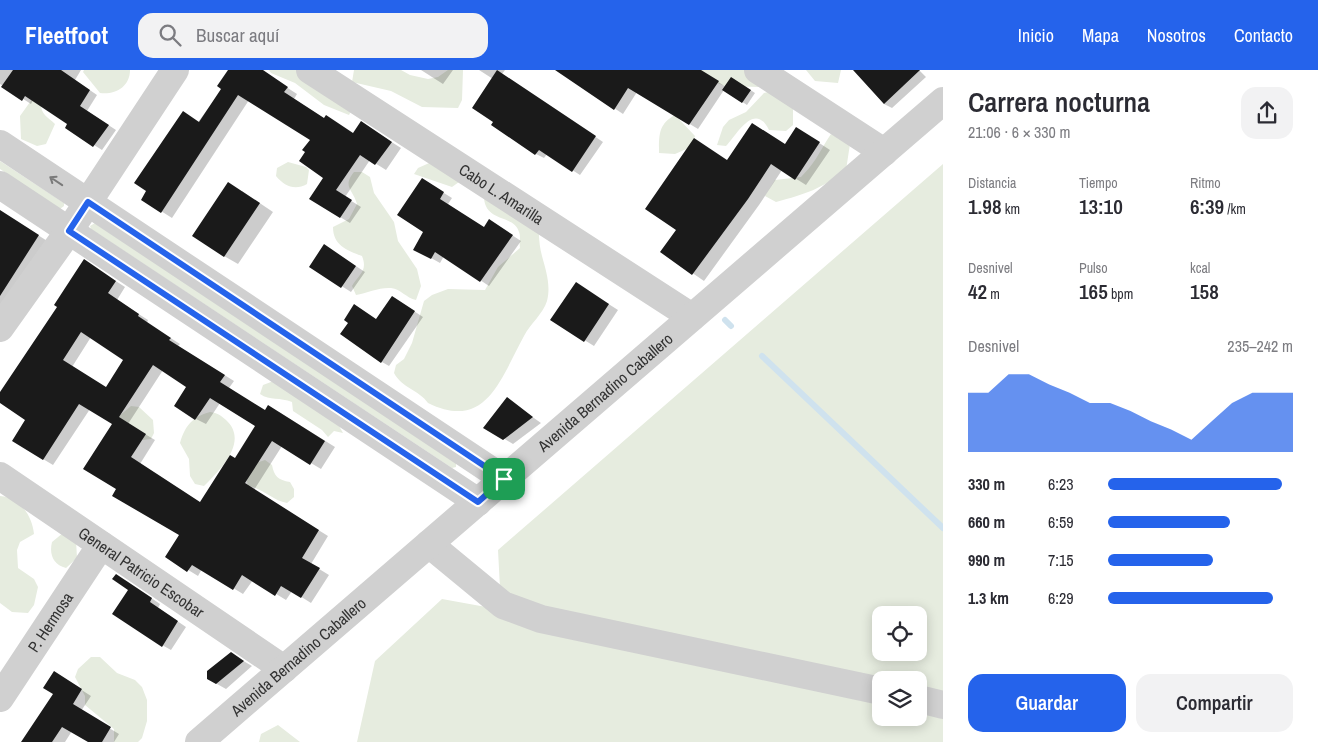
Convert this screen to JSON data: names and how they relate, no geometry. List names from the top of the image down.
{
  "streets": {
    "street": [
      "Cabo L. Amarilla",
      "Avenida Bernadino Caballero",
      "General Patricio Escobar",
      "P. Hermosa"
    ]
  },
  "crossings": [
    ["Cabo L. Amarilla", "Avenida Bernadino Caballero"],
    ["Avenida Bernadino Caballero", "General Patricio Escobar"],
    ["General Patricio Escobar", "P. Hermosa"]
  ],
  "page": {
    "header": "Fleetfoot",
    "search": "Buscar aquí",
    "nav": [
      "Inicio",
      "Mapa",
      "Nosotros",
      "Contacto"
    ],
    "heading": ["Carrera nocturna", "21:06 · 6 × 330 m"],
    "stats": [
      ["Distancia", "1.98 km"],
      ["Tiempo", "13:10"],
      ["Ritmo", "6:39 /km"],
      ["Desnivel", "42 m"],
      ["Pulso", "165 bpm"],
      ["kcal", "158"]
    ],
    "chart": ["Desnivel", "235–242 m"],
    "list": [
      {
        "name": "330 m",
        "note": "6:23"
      },
      {
        "name": "660 m",
        "note": "6:59"
      },
      {
        "name": "990 m",
        "note": "7:15"
      },
      {
        "name": "1.3 km",
        "note": "6:29"
      }
    ],
    "buttons": ["Guardar", "Compartir"]
  }
}
